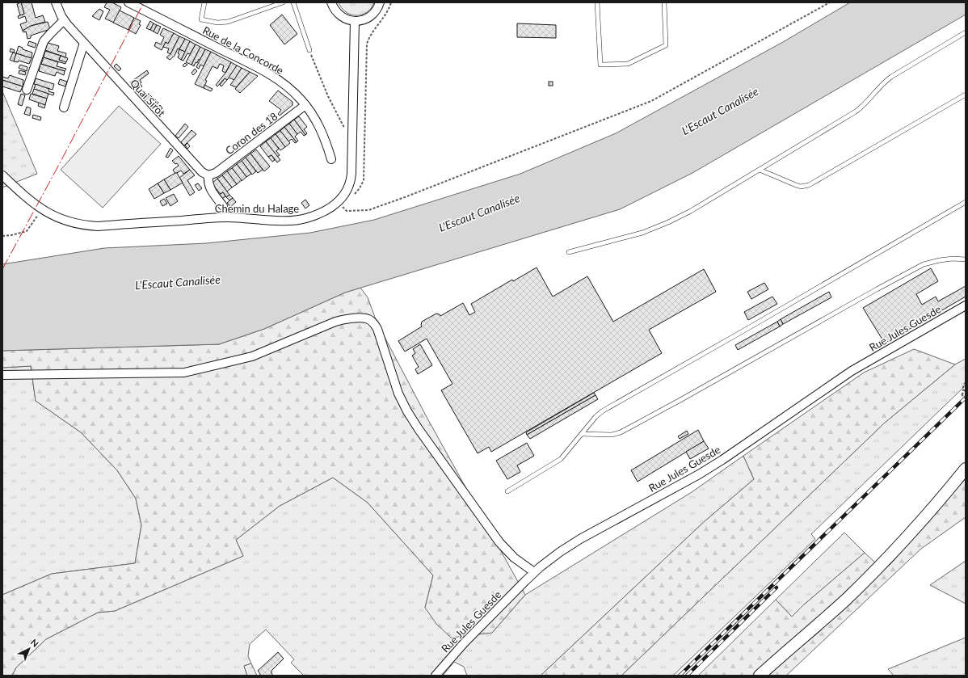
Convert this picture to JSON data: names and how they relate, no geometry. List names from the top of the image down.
{
  "streets": {
    "street": [
      "Rue de la Concorde",
      "Quai Sirot",
      "Coron des 18",
      "Chemin du Halage",
      "Rue Jules Guesde"
    ]
  },
  "crossings": [
    ["Rue de la Concorde", "Coron des 18"],
    ["Quai Sirot", "Coron des 18"]
  ],
  "water": ["L'Escaut Canalisée"],
  "north": "top right"
}
